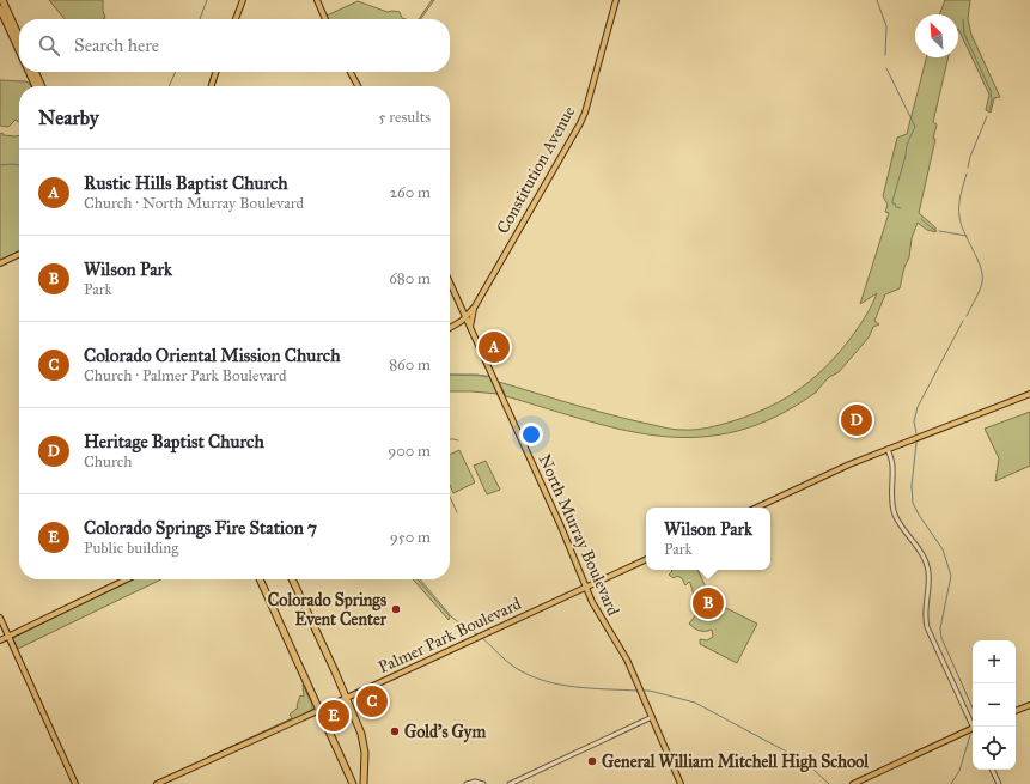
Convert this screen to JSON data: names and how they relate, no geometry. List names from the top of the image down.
{
  "streets": {
    "main road": ["Constitution Avenue", "North Murray Boulevard", "Palmer Park Boulevard"]
  },
  "crossings": [
    ["Constitution Avenue", "North Murray Boulevard"],
    ["North Murray Boulevard", "Palmer Park Boulevard"]
  ],
  "places": ["Colorado Springs Event Center", "Gold's Gym", "General William Mitchell High School"],
  "north": "top left",
  "page": {
    "search": "Search here",
    "heading": ["Nearby", "5 results"],
    "list": [
      {
        "mark": "A",
        "name": "Rustic Hills Baptist Church",
        "note": "Church · North Murray Boulevard",
        "value": "260 m"
      },
      {
        "mark": "B",
        "name": "Wilson Park",
        "note": "Park",
        "value": "680 m"
      },
      {
        "mark": "C",
        "name": "Colorado Oriental Mission Church",
        "note": "Church · Palmer Park Boulevard",
        "value": "860 m"
      },
      {
        "mark": "D",
        "name": "Heritage Baptist Church",
        "note": "Church",
        "value": "900 m"
      },
      {
        "mark": "E",
        "name": "Colorado Springs Fire Station 7",
        "note": "Public building",
        "value": "950 m"
      }
    ],
    "pins": [
      "A",
      "D",
      "B",
      "C",
      "E"
    ],
    "popup": ["Wilson Park", "Park"],
    "map_buttons": ["+", "−"]
  }
}
